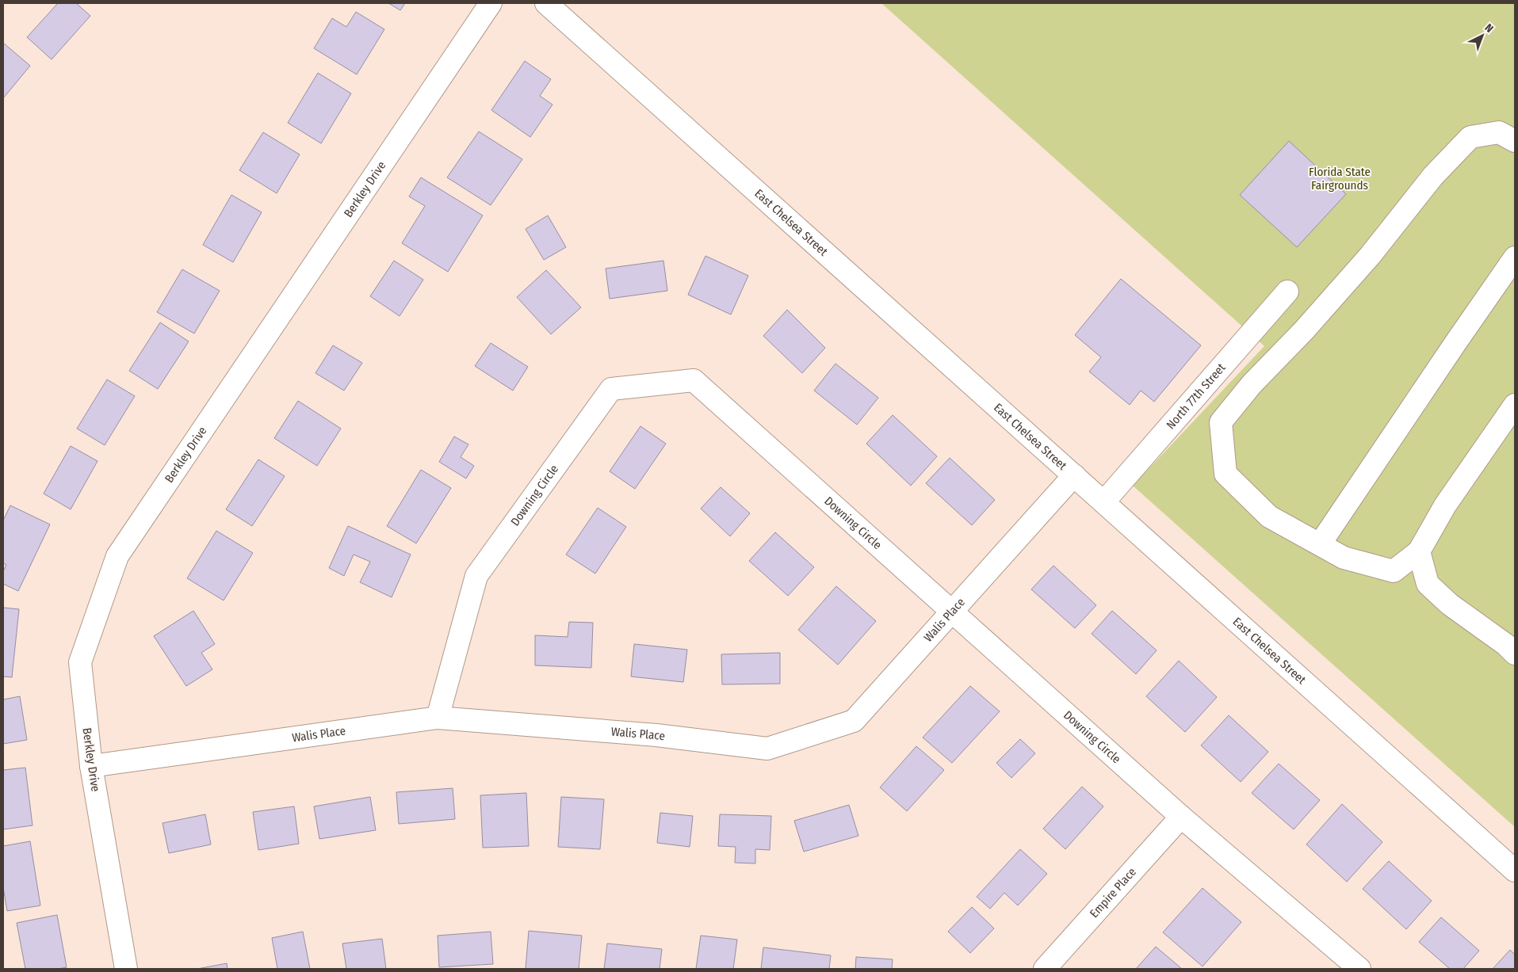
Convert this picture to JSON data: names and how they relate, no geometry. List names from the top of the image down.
{
  "streets": {
    "street": [
      "Berkley Drive",
      "East Chelsea Street",
      "North 77th Street",
      "Downing Circle",
      "Walis Place",
      "Empire Place"
    ]
  },
  "crossings": [
    ["Berkley Drive", "Walis Place"],
    ["East Chelsea Street", "North 77th Street"],
    ["East Chelsea Street", "Walis Place"],
    ["Downing Circle", "Walis Place"],
    ["Downing Circle", "Empire Place"]
  ],
  "parks": ["Florida State Fairgrounds"],
  "north": "top right"
}
